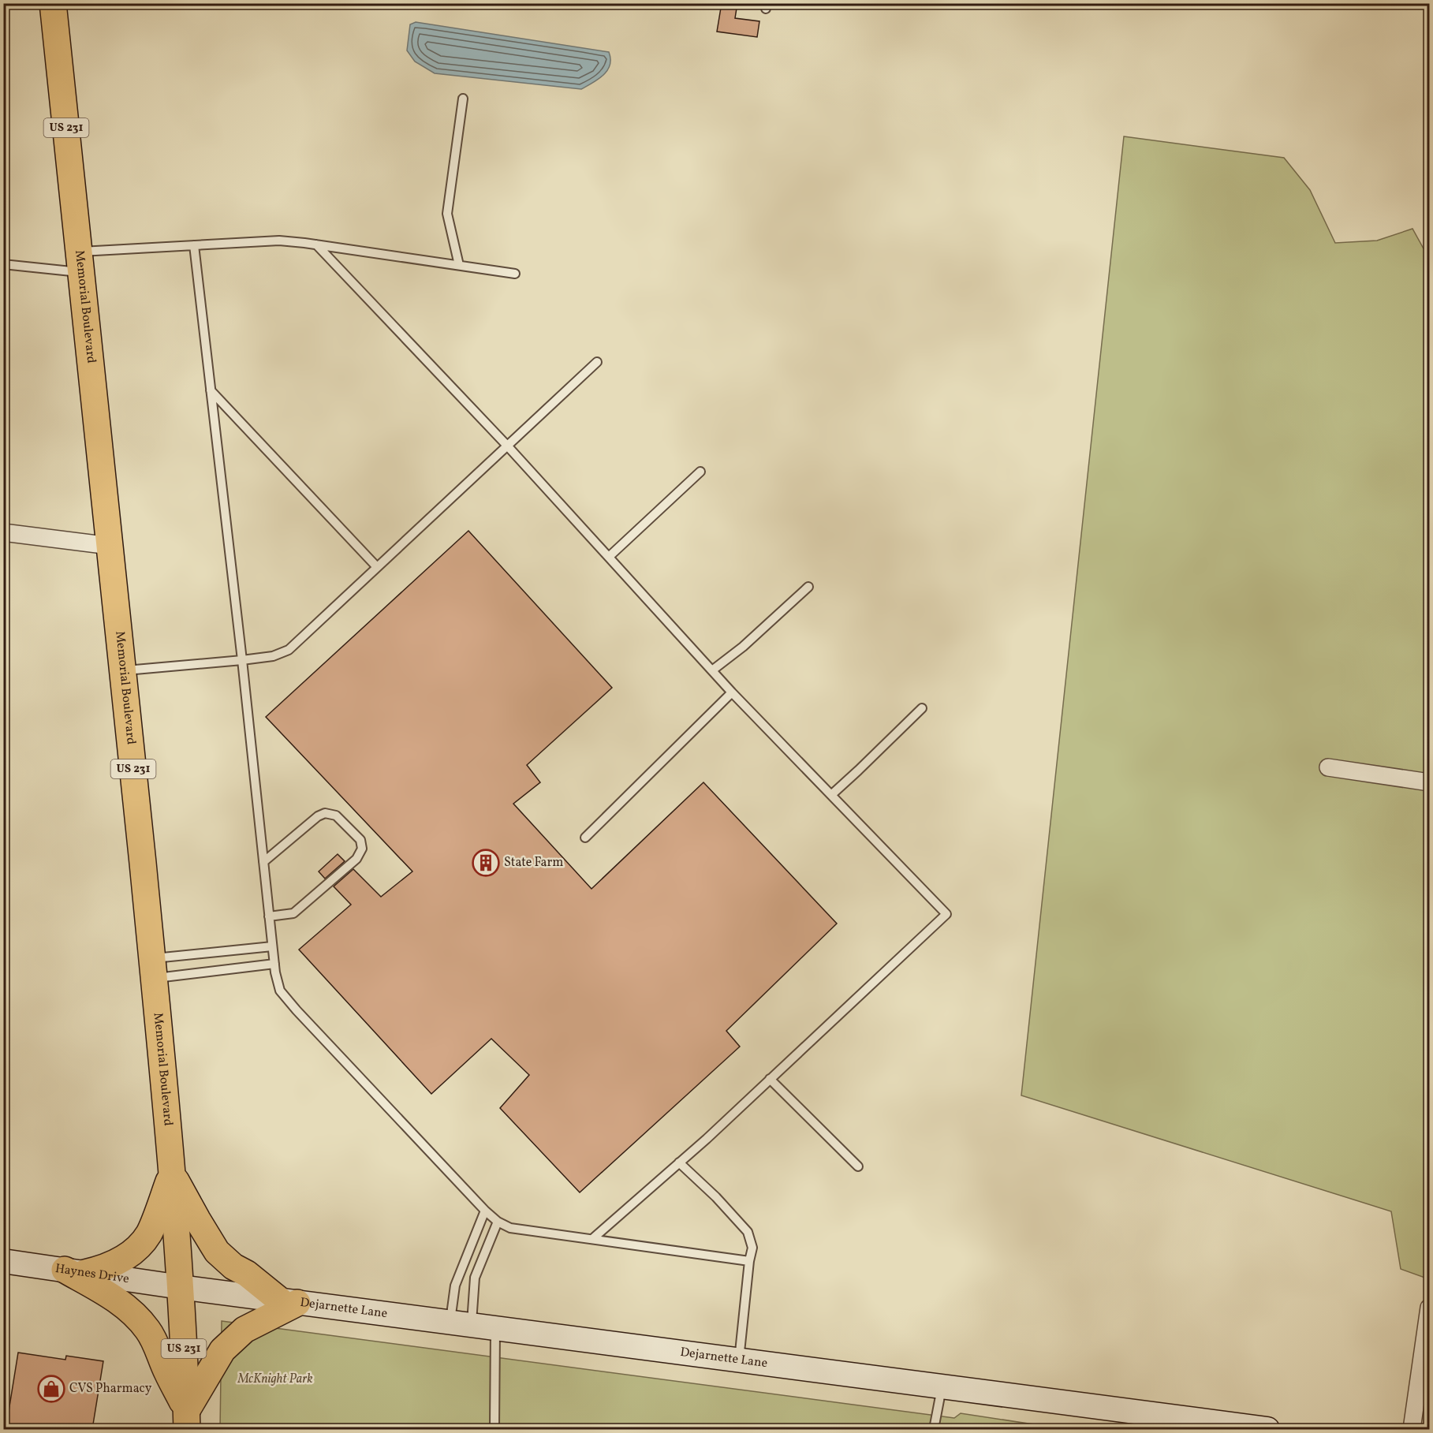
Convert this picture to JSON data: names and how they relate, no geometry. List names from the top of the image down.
{
  "streets": {
    "main road": [
      "US 231",
      "Memorial Boulevard",
      "Haynes Drive",
      "Dejarnette Lane"
    ]
  },
  "crossings": [
    ["Memorial Boulevard", "Haynes Drive"],
    ["Memorial Boulevard", "Dejarnette Lane"],
    ["Haynes Drive", "Dejarnette Lane"]
  ],
  "parks": ["McKnight Park"],
  "places": {
    "building": ["State Farm"],
    "shop": ["CVS Pharmacy"]
  }
}
